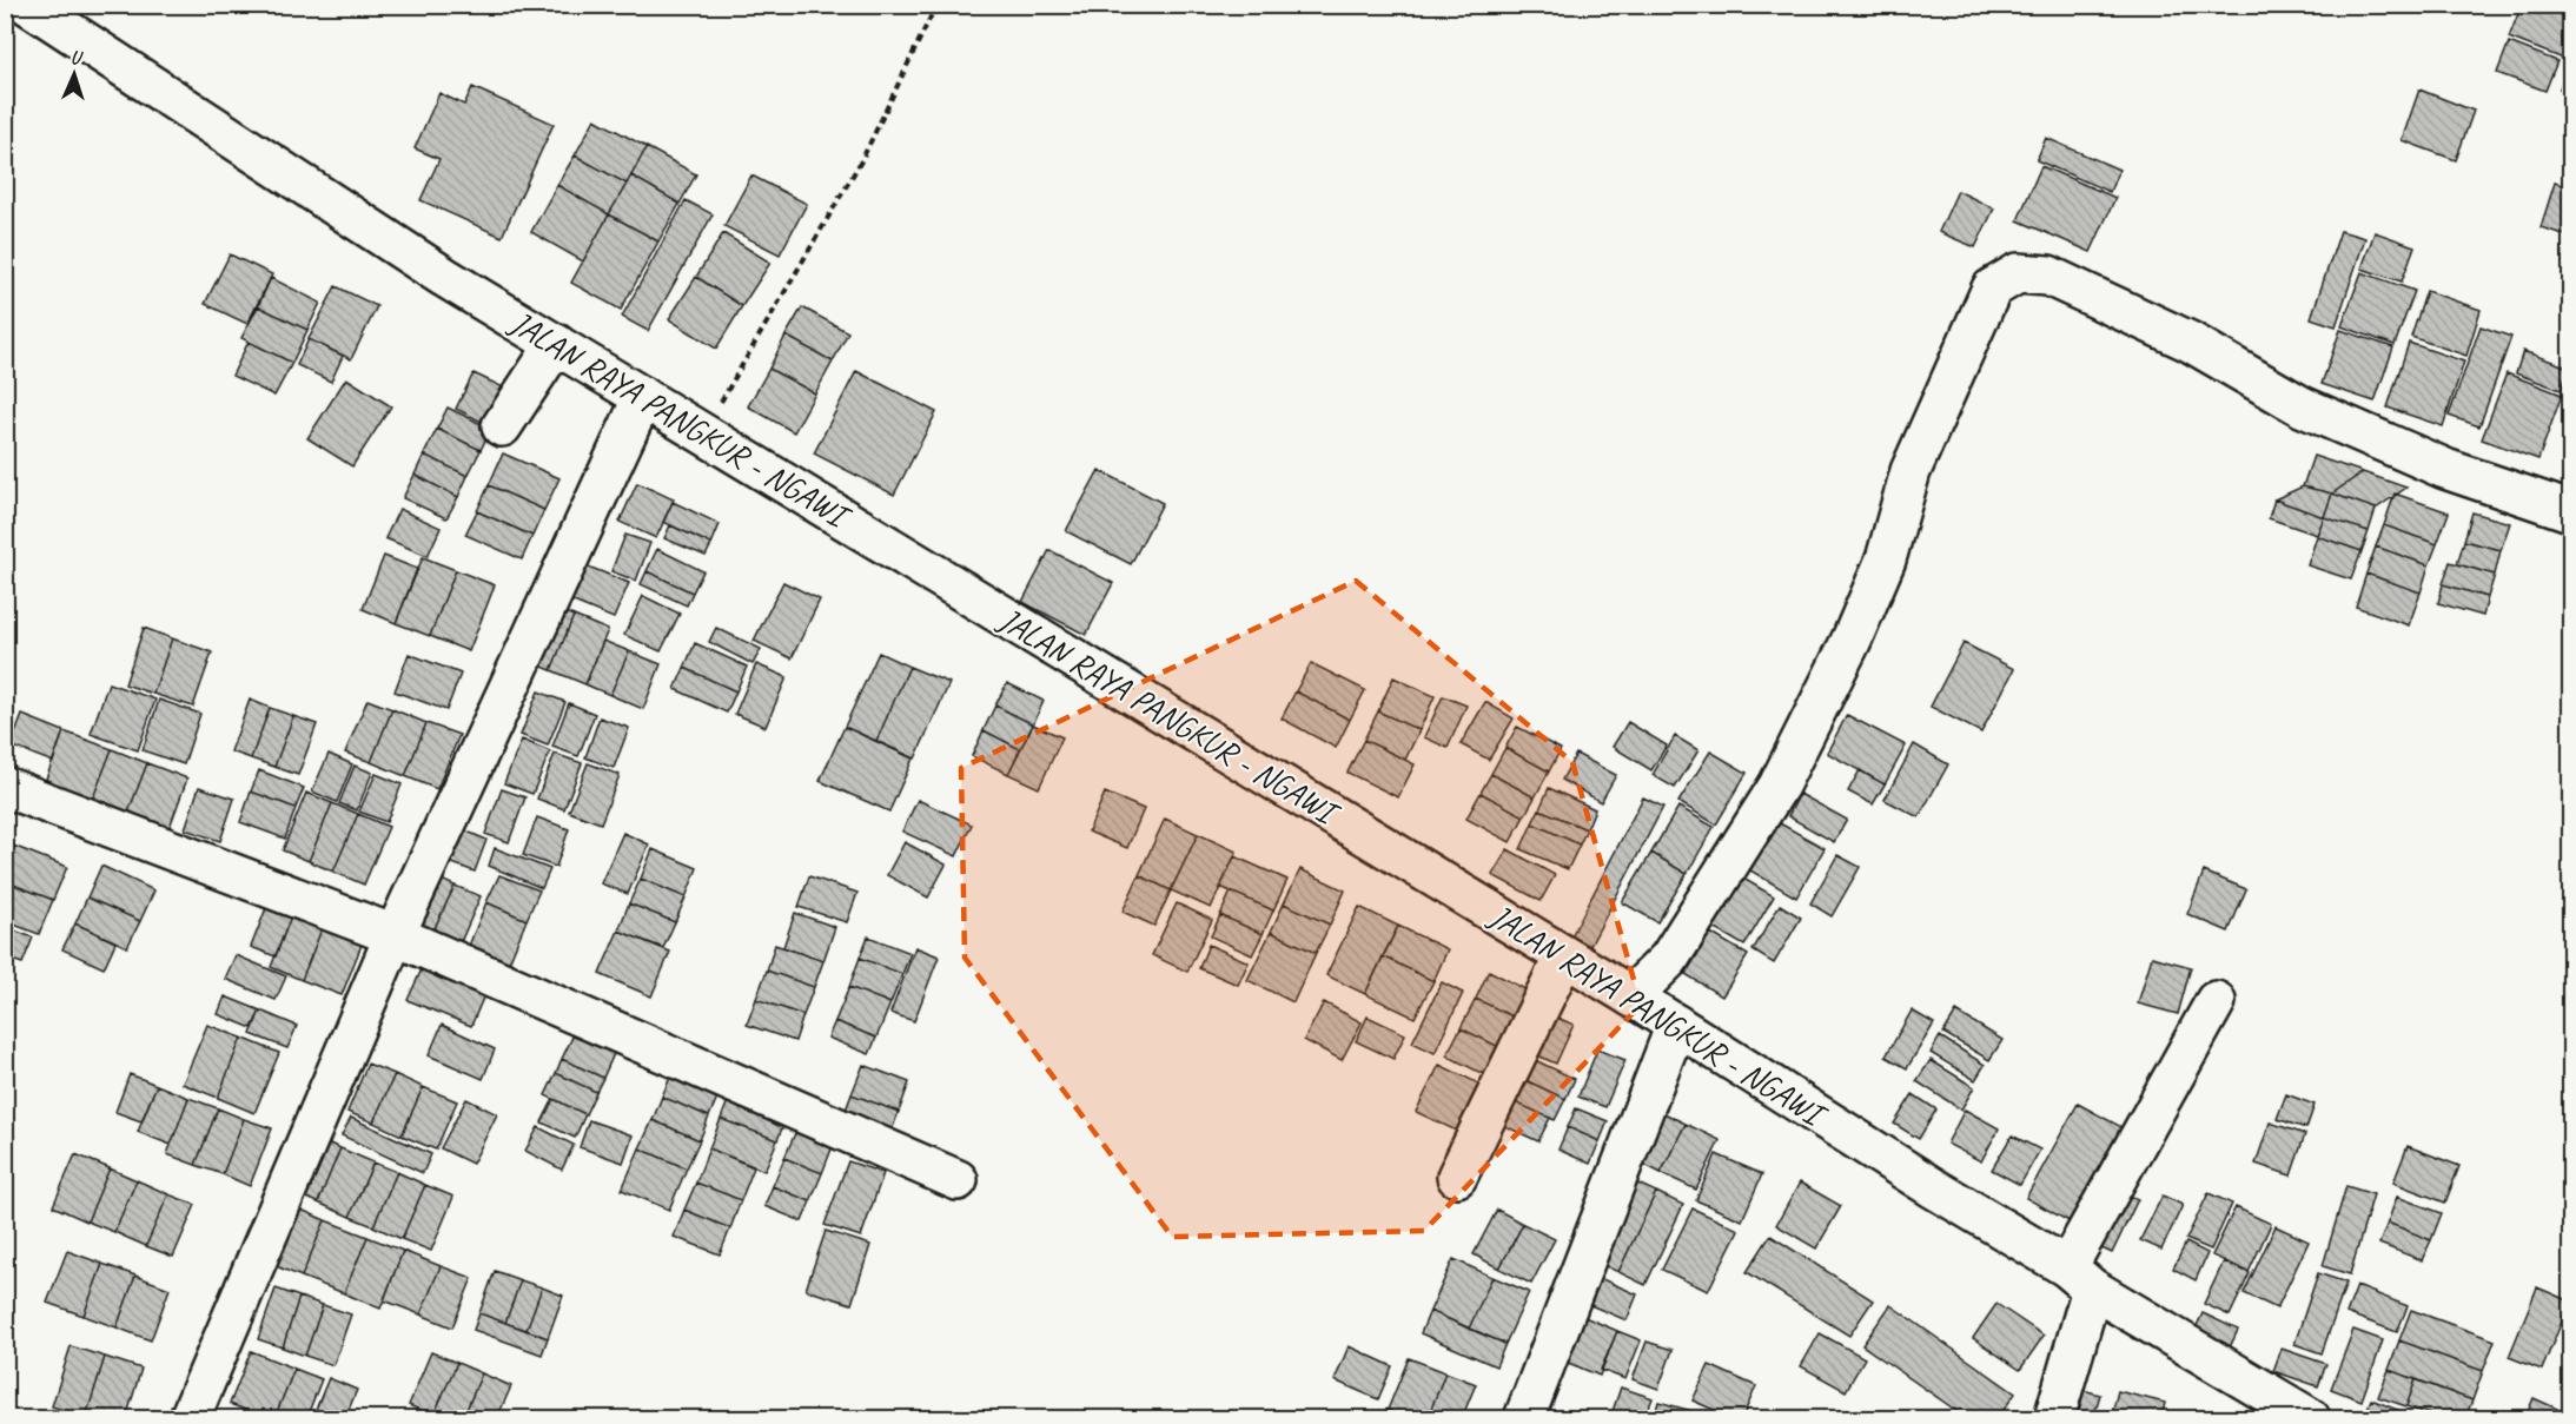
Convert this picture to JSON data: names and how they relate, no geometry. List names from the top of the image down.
{
  "streets": {
    "street": ["JALAN RAYA PANGKUR - NGAWI"]
  },
  "north": "top"
}
